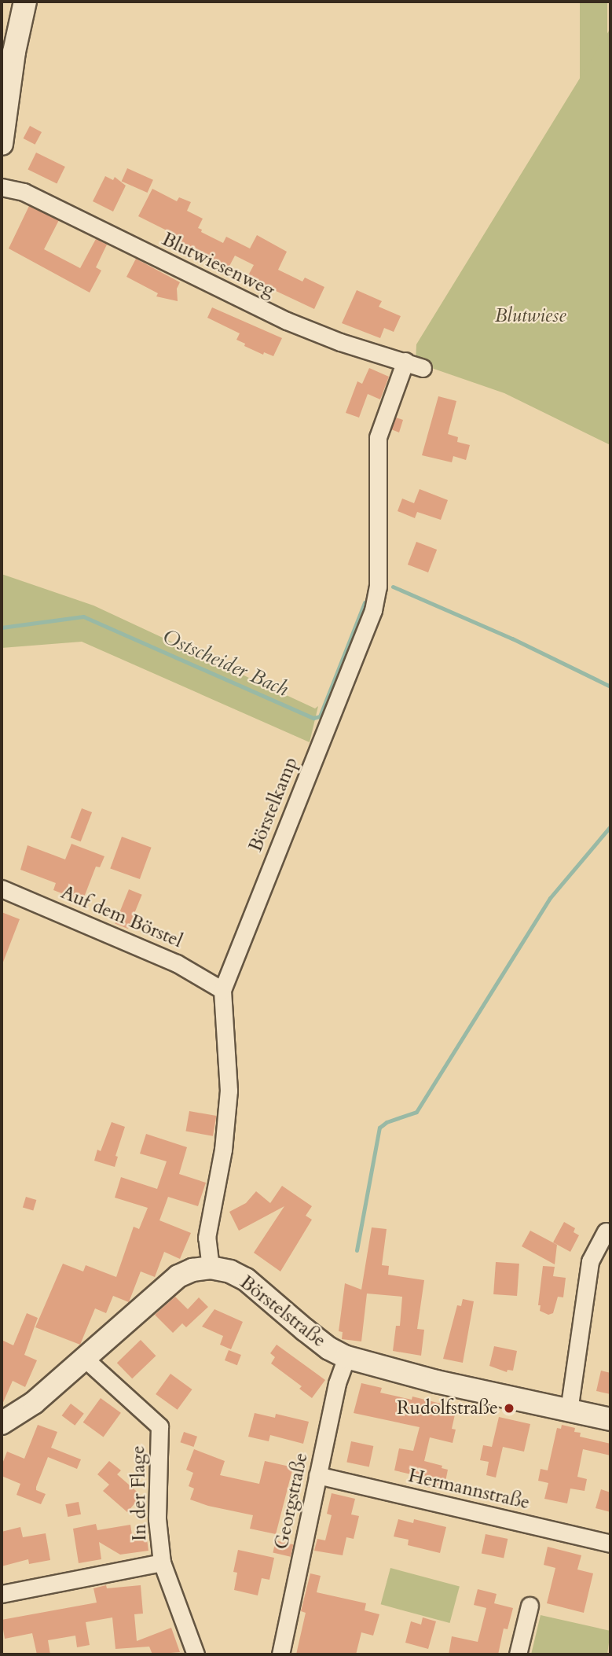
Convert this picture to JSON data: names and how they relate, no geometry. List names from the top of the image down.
{
  "streets": {
    "street": [
      "Blutwiesenweg",
      "Börstelkamp",
      "Auf dem Börstel",
      "Börstelstraße",
      "Hermannstraße",
      "In der Flage",
      "Georgstraße"
    ]
  },
  "crossings": [
    ["Blutwiesenweg", "Börstelkamp"],
    ["Börstelkamp", "Auf dem Börstel"],
    ["Börstelkamp", "Börstelstraße"],
    ["Börstelstraße", "In der Flage"],
    ["Börstelstraße", "Georgstraße"],
    ["Hermannstraße", "Georgstraße"]
  ],
  "water": ["Ostscheider Bach"],
  "parks": ["Blutwiese"],
  "places": ["Rudolfstraße"]
}
